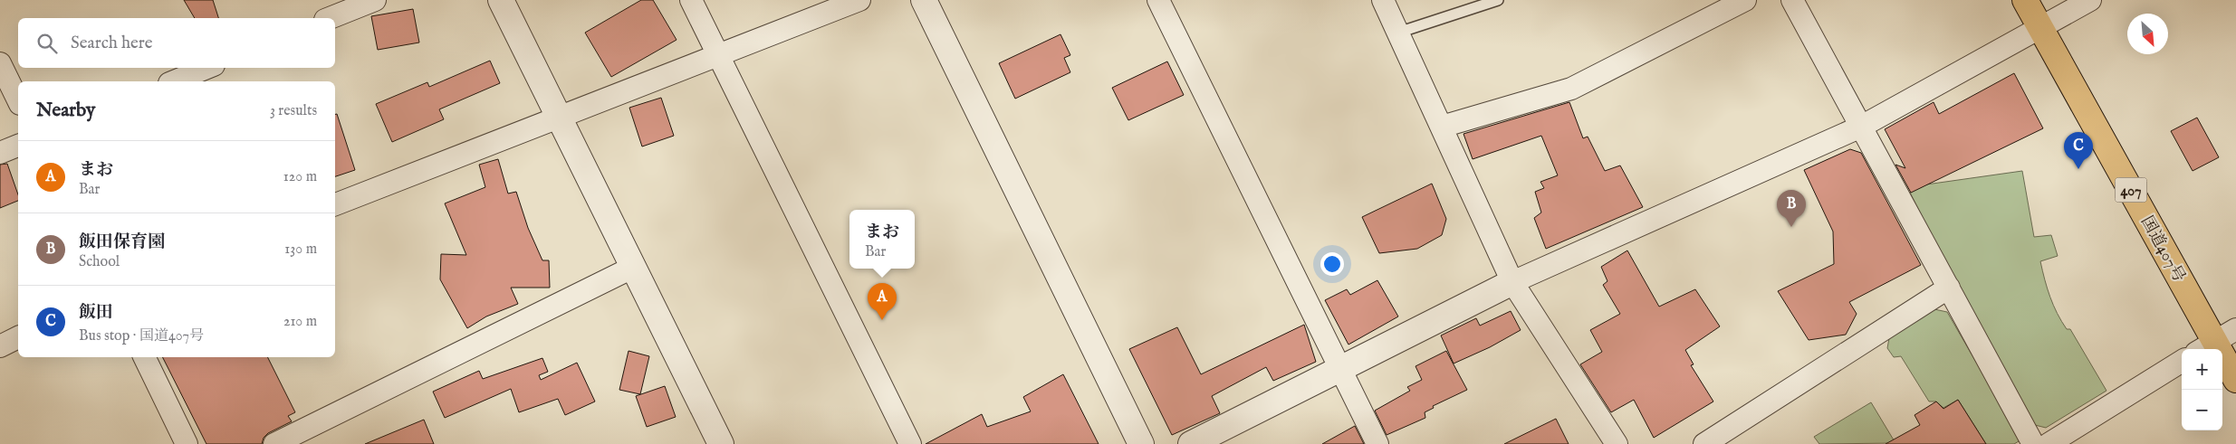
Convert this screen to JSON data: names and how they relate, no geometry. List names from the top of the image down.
{
  "streets": {
    "highway": ["407", "国道407号"]
  },
  "north": "bottom right",
  "page": {
    "search": "Search here",
    "heading": ["Nearby", "3 results"],
    "pins": ["C", "B", "A"],
    "list": [
      {
        "mark": "A",
        "name": "まお",
        "note": "Bar",
        "value": "120 m"
      },
      {
        "mark": "B",
        "name": "飯田保育園",
        "note": "School",
        "value": "130 m"
      },
      {
        "mark": "C",
        "name": "飯田",
        "note": "Bus stop · 国道407号",
        "value": "210 m"
      }
    ],
    "popup": ["まお", "Bar"],
    "map_buttons": ["+", "−"]
  }
}
